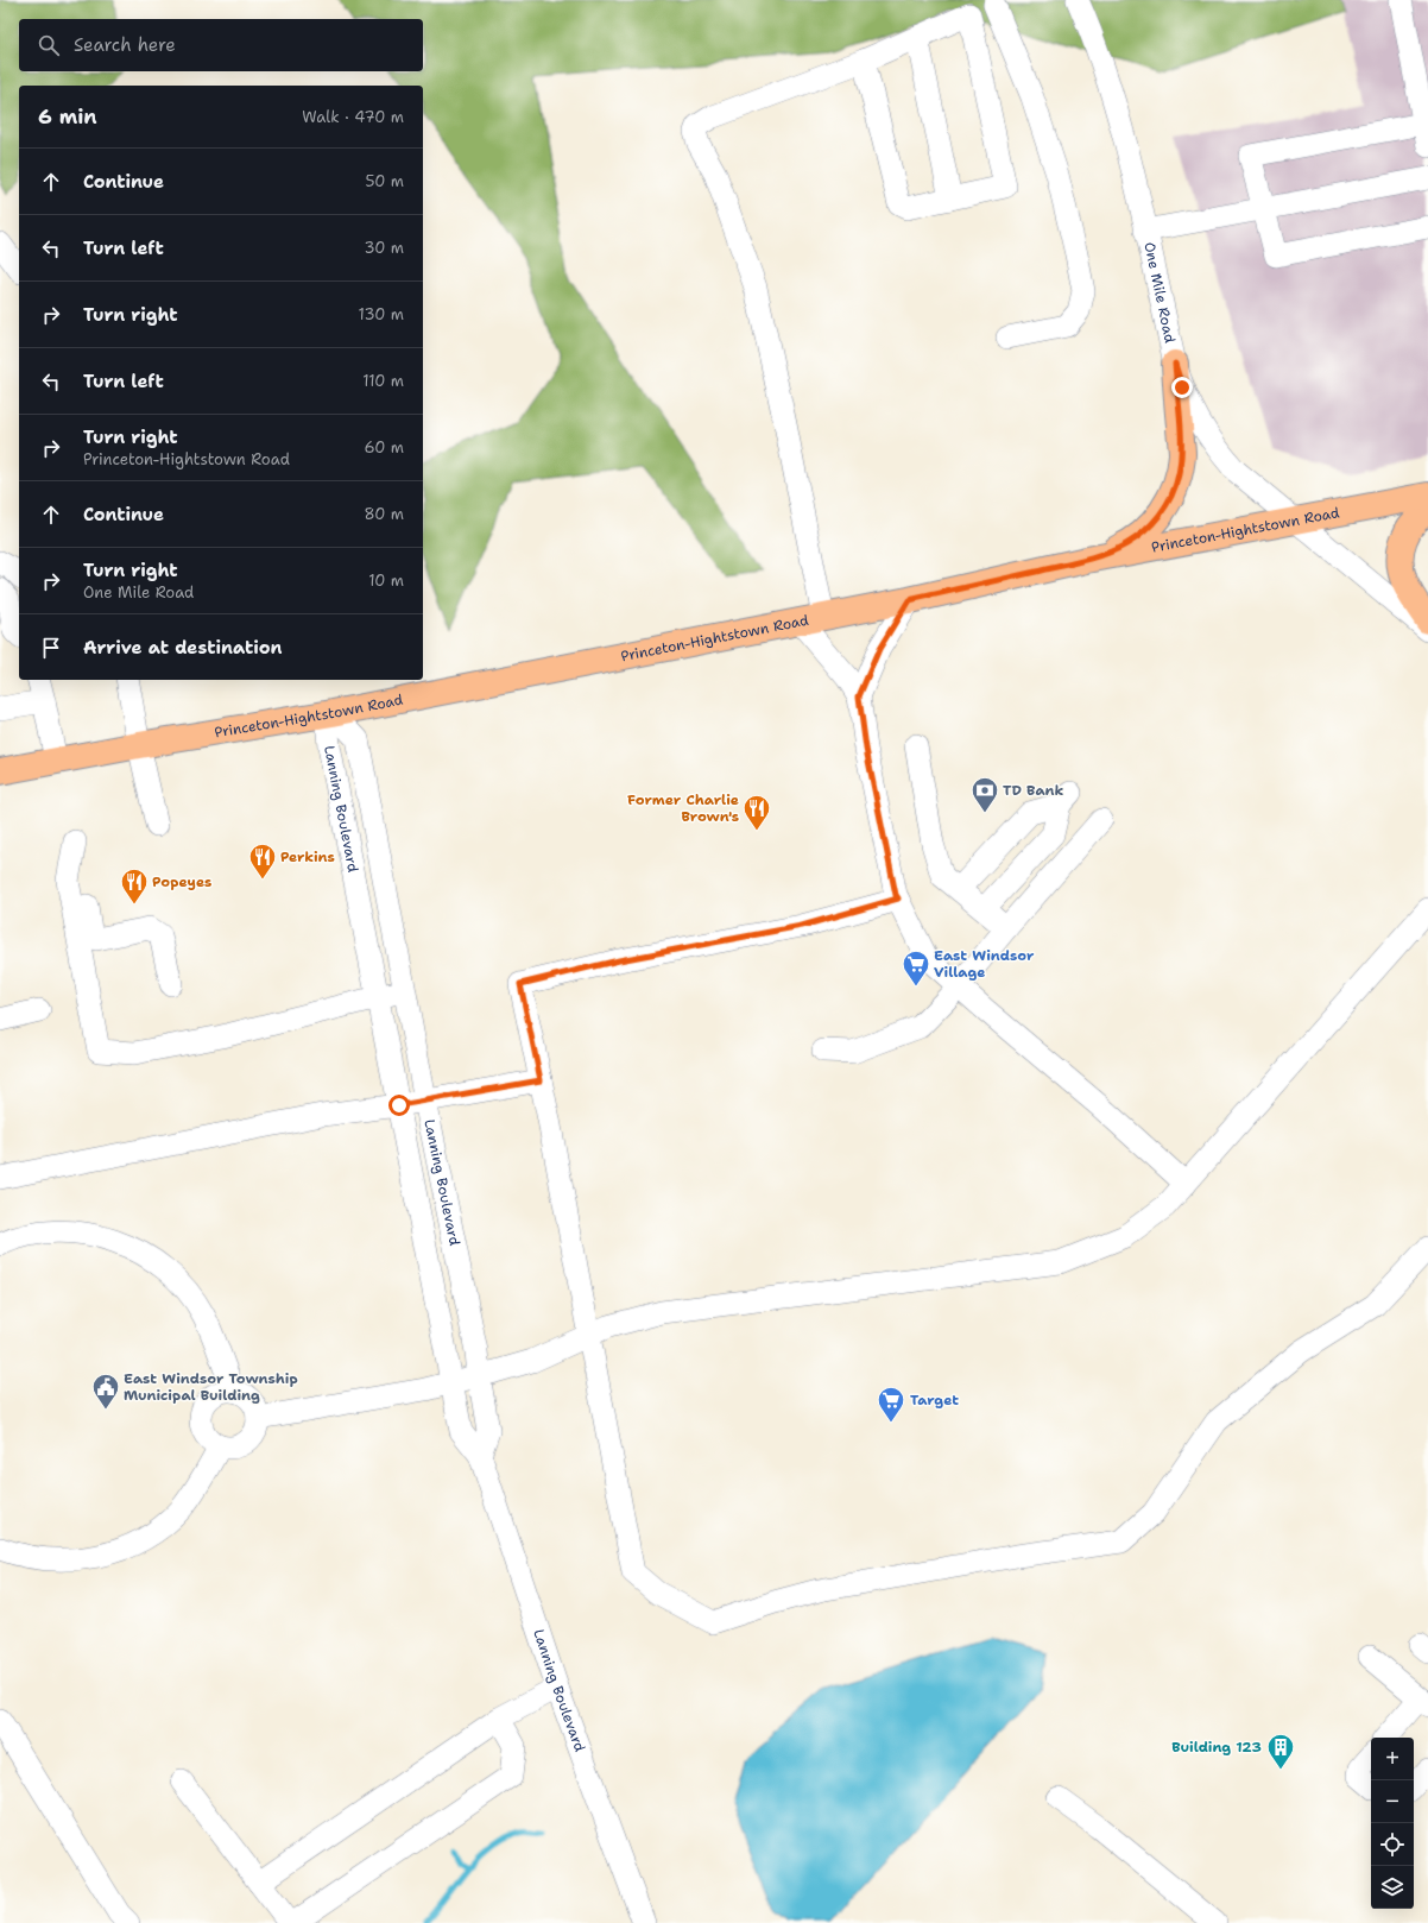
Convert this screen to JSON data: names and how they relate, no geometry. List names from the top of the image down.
{
  "streets": {
    "main road": ["Princeton-Hightstown Road"],
    "street": ["One Mile Road", "Lanning Boulevard"]
  },
  "crossings": [
    ["One Mile Road", "Princeton-Hightstown Road"],
    ["Princeton-Hightstown Road", "Lanning Boulevard"]
  ],
  "places": {
    "bank": ["TD Bank"],
    "restaurant": ["Former Charlie Brown's", "Perkins", "Popeyes"],
    "supermarket": ["East Windsor Village", "Target"],
    "public building": ["East Windsor Township Municipal Building"],
    "building": ["Building 123"]
  },
  "page": {
    "search": "Search here",
    "heading": ["6 min", "Walk · 470 m"],
    "list": [
      ["Continue", "50 m"],
      ["Turn left", "30 m"],
      ["Turn right", "130 m"],
      ["Turn left", "110 m"],
      ["Turn right", "Princeton-Hightstown Road", "60 m"],
      ["Continue", "80 m"],
      ["Turn right", "One Mile Road", "10 m"],
      "Arrive at destination"
    ],
    "map_buttons": ["+", "−"]
  }
}
